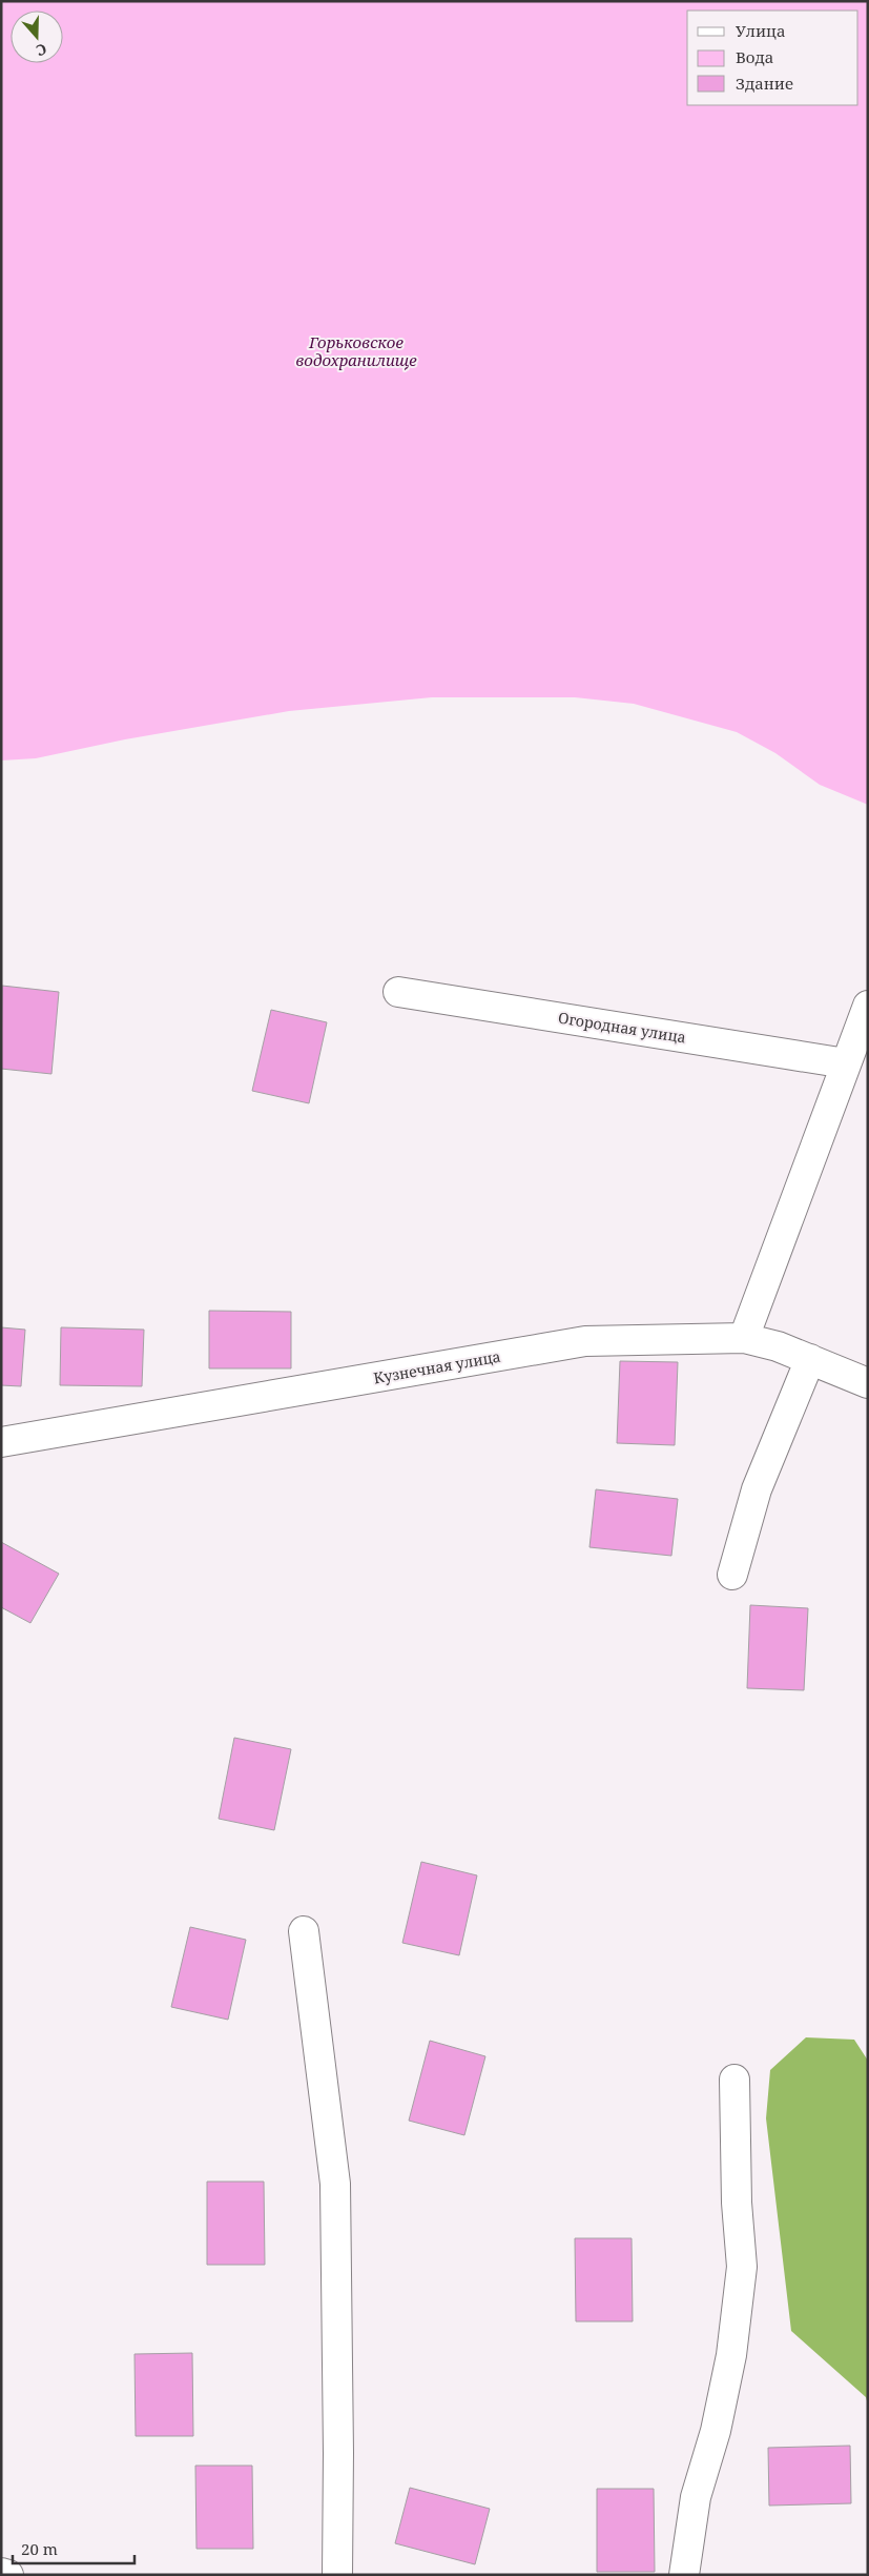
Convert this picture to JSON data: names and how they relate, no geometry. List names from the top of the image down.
{
  "streets": {
    "street": ["Огородная улица", "Кузнечная улица"]
  },
  "water": ["Горьковское водохранилище"],
  "legend": ["Улица", "Вода", "Здание"],
  "scale_bar": "20 m",
  "north": "bottom"
}
